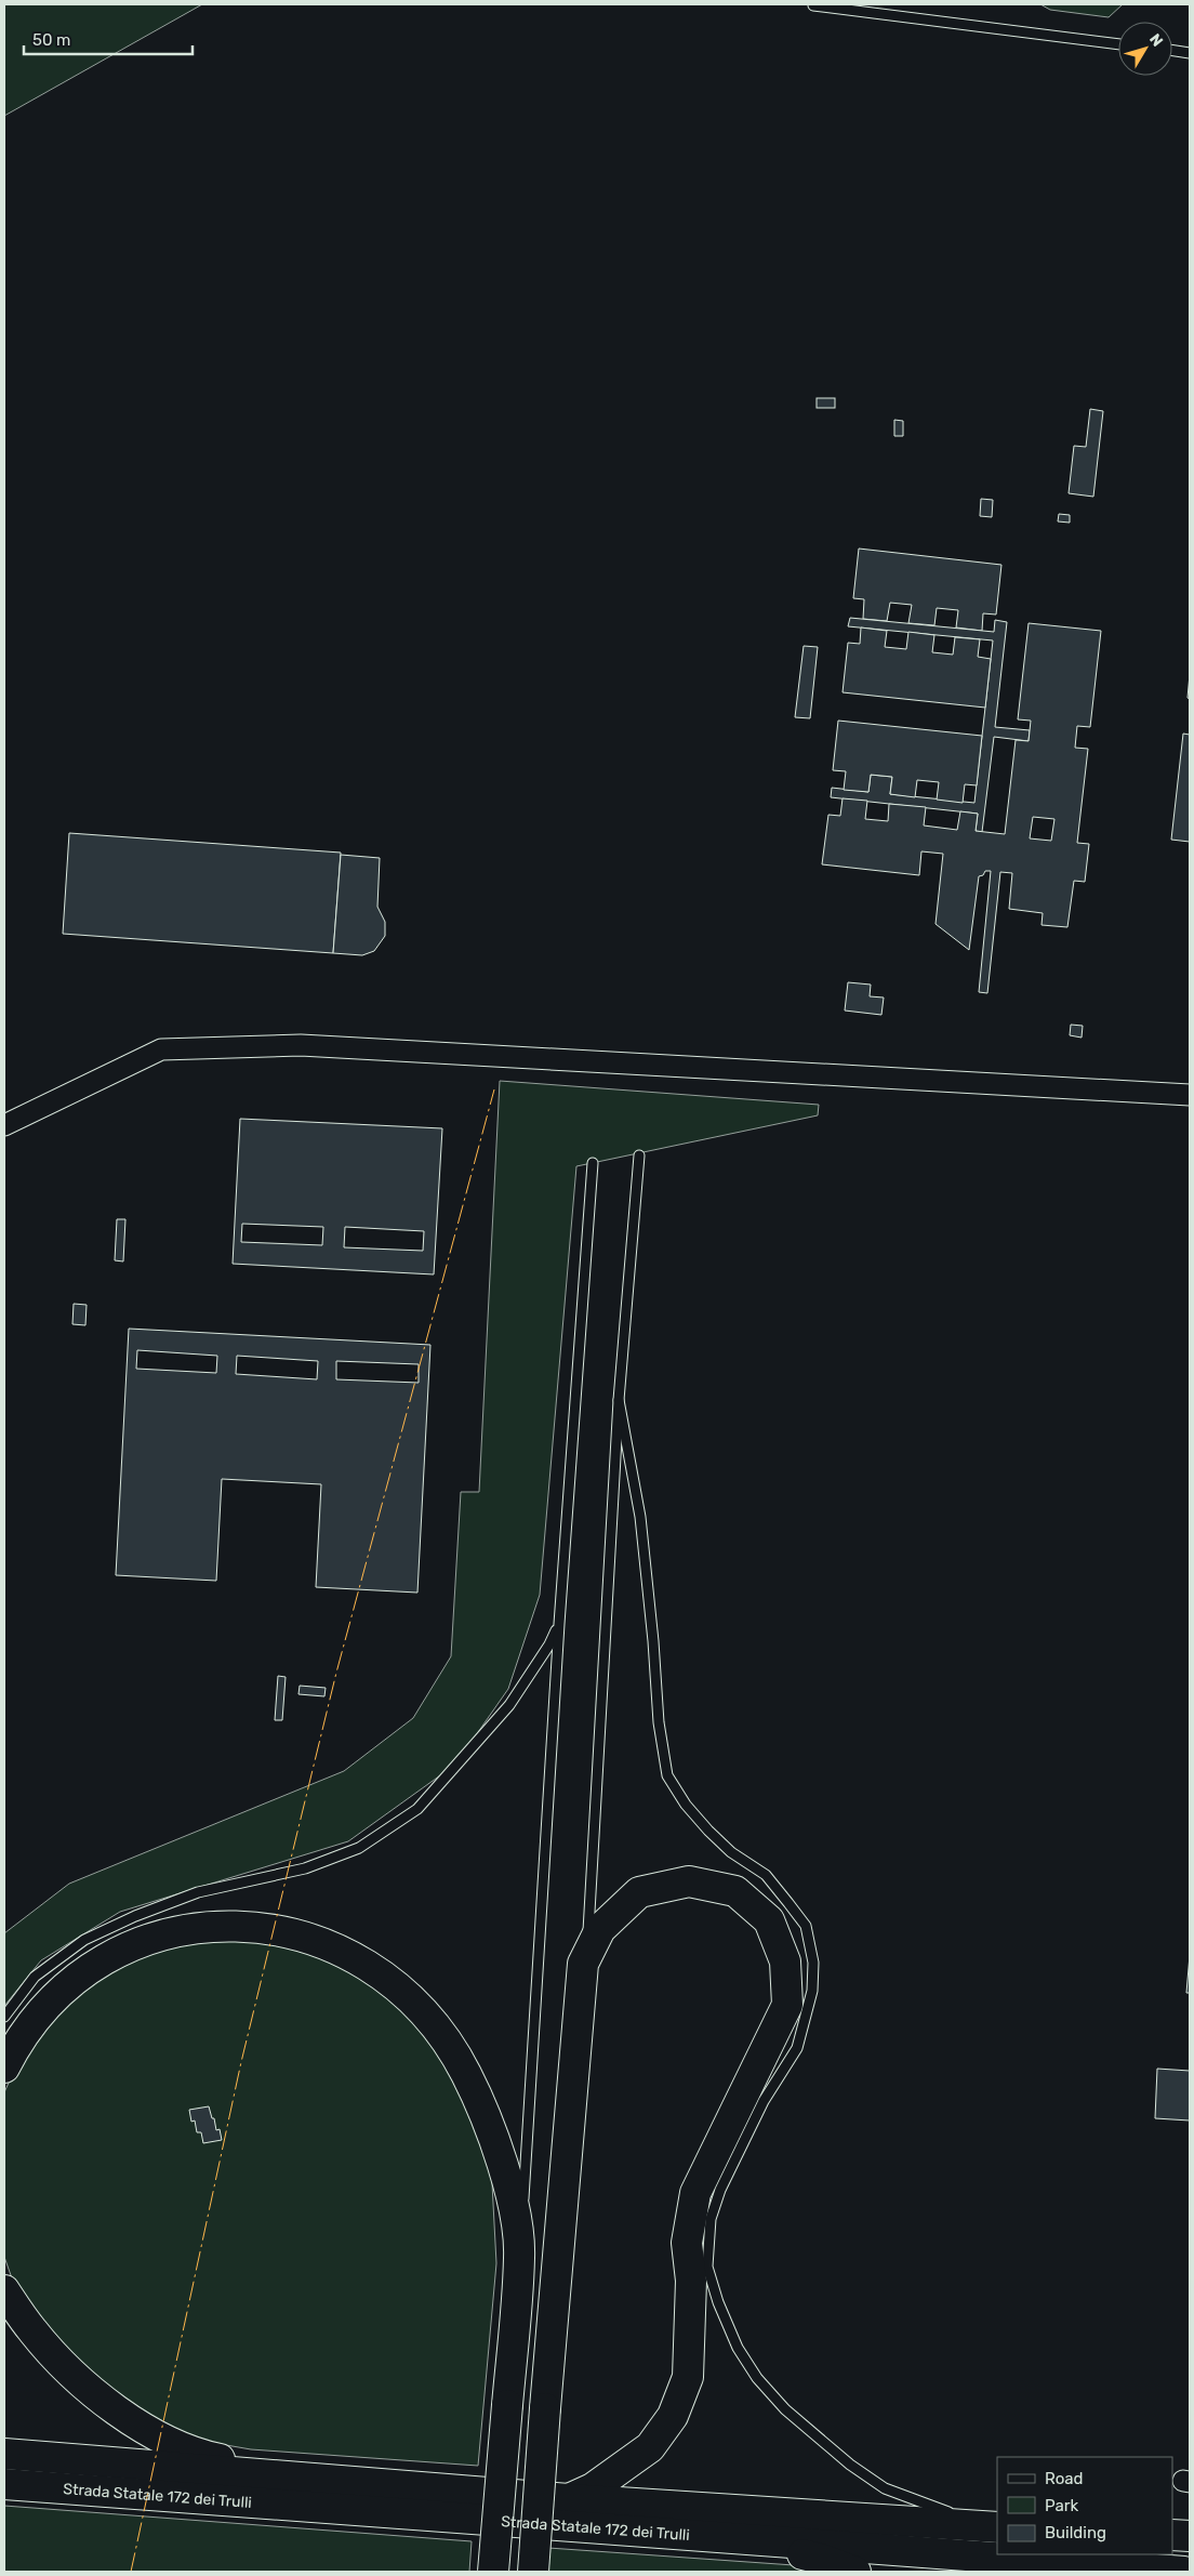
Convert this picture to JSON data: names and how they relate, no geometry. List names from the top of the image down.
{
  "streets": {
    "highway": ["Strada Statale 172 dei Trulli"]
  },
  "legend": ["Road", "Park", "Building"],
  "scale_bar": "50 m",
  "north": "top right"
}
